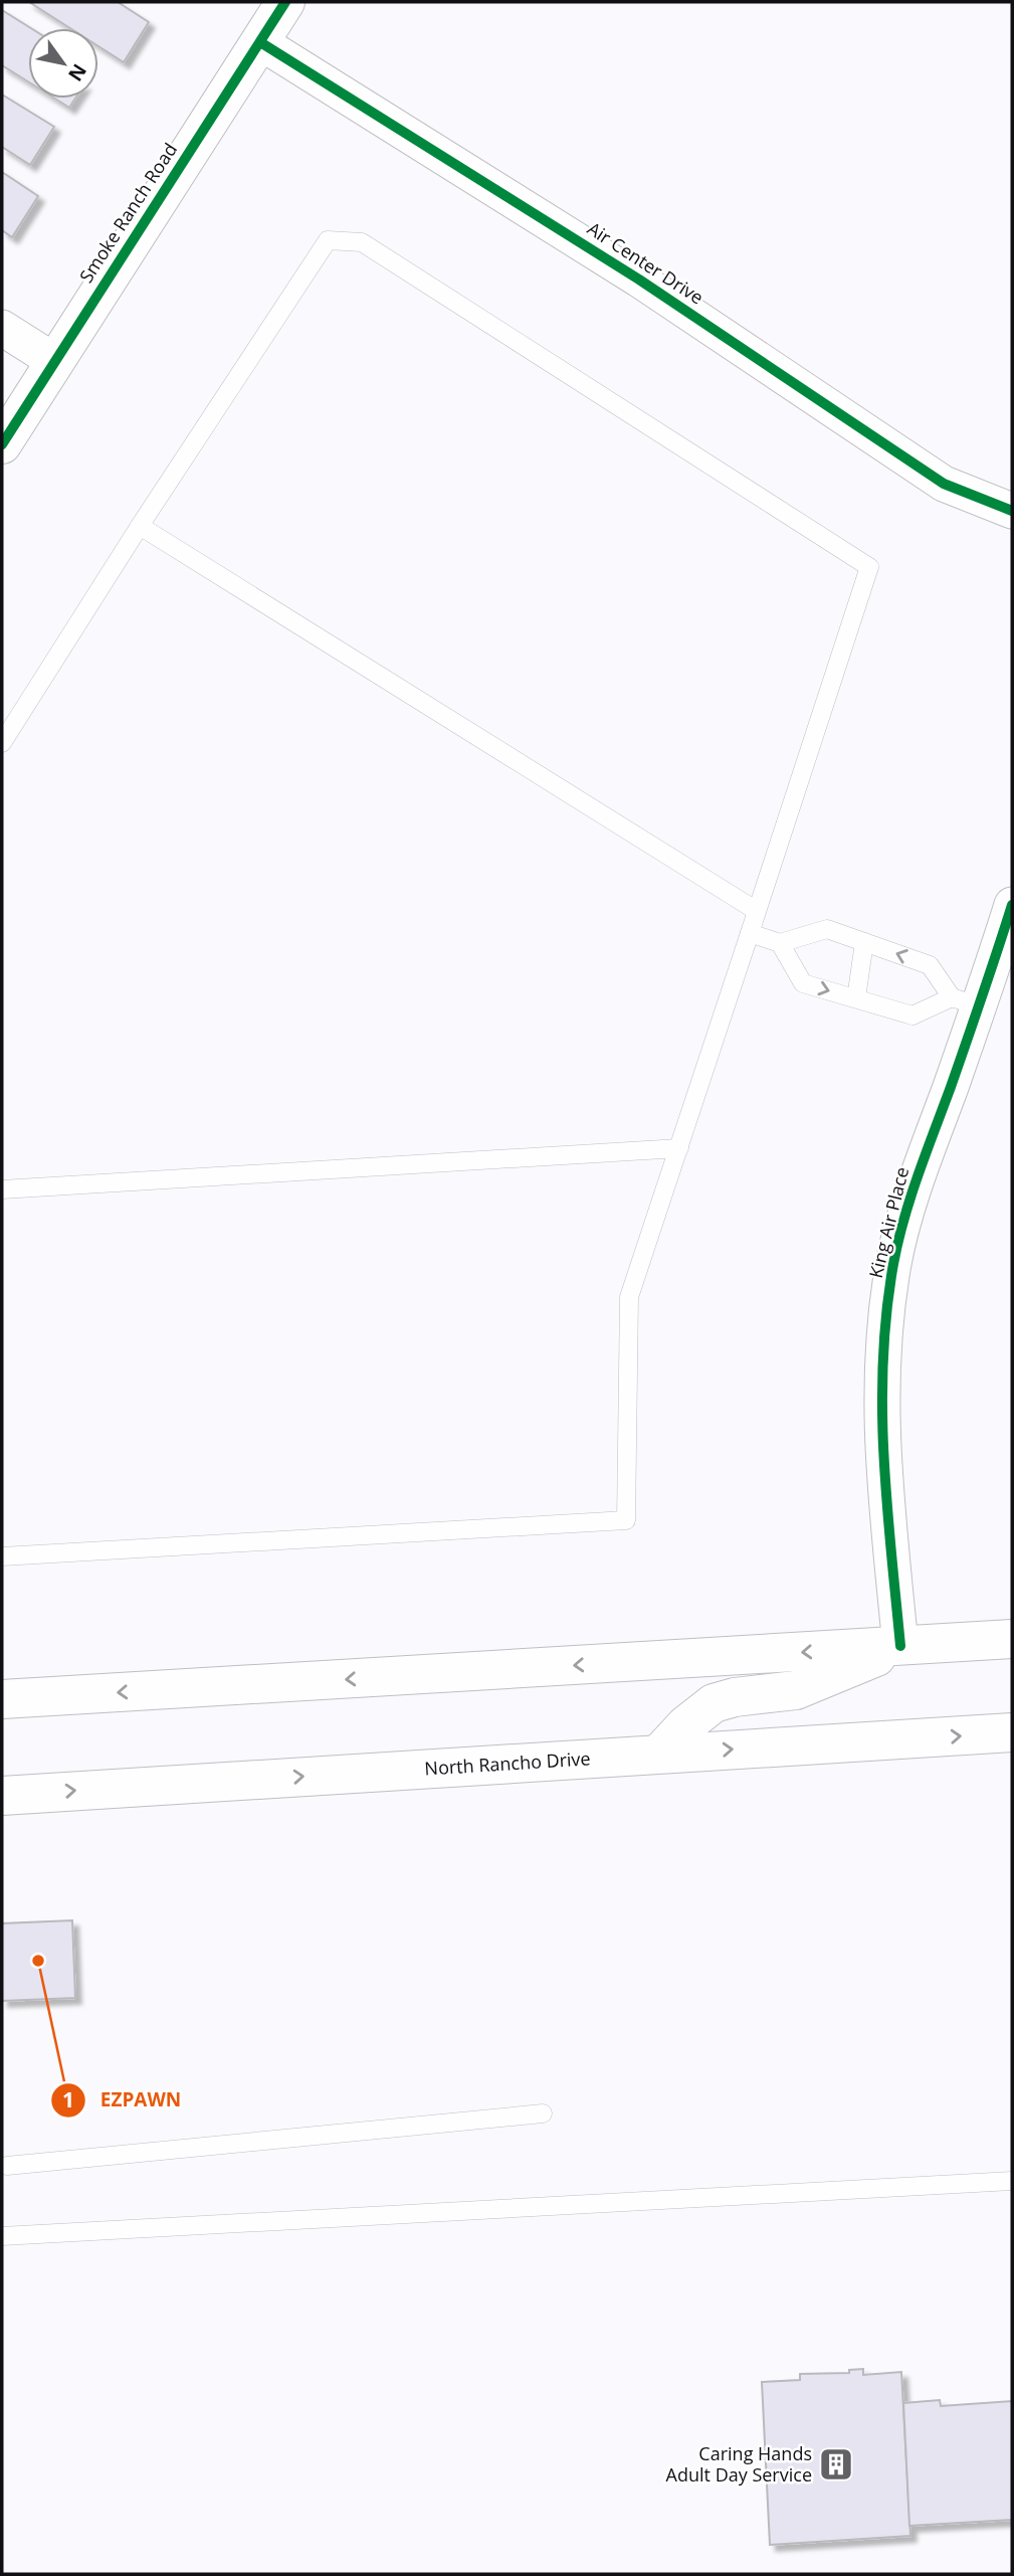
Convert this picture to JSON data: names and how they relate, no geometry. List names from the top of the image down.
{
  "streets": {
    "main road": ["Smoke Ranch Road", "North Rancho Drive"],
    "street": ["Air Center Drive", "King Air Place"]
  },
  "crossings": [
    ["Smoke Ranch Road", "Air Center Drive"]
  ],
  "places": {
    "other": ["EZPAWN"],
    "building": ["Caring Hands Adult Day Service"]
  },
  "north": "bottom right"
}
